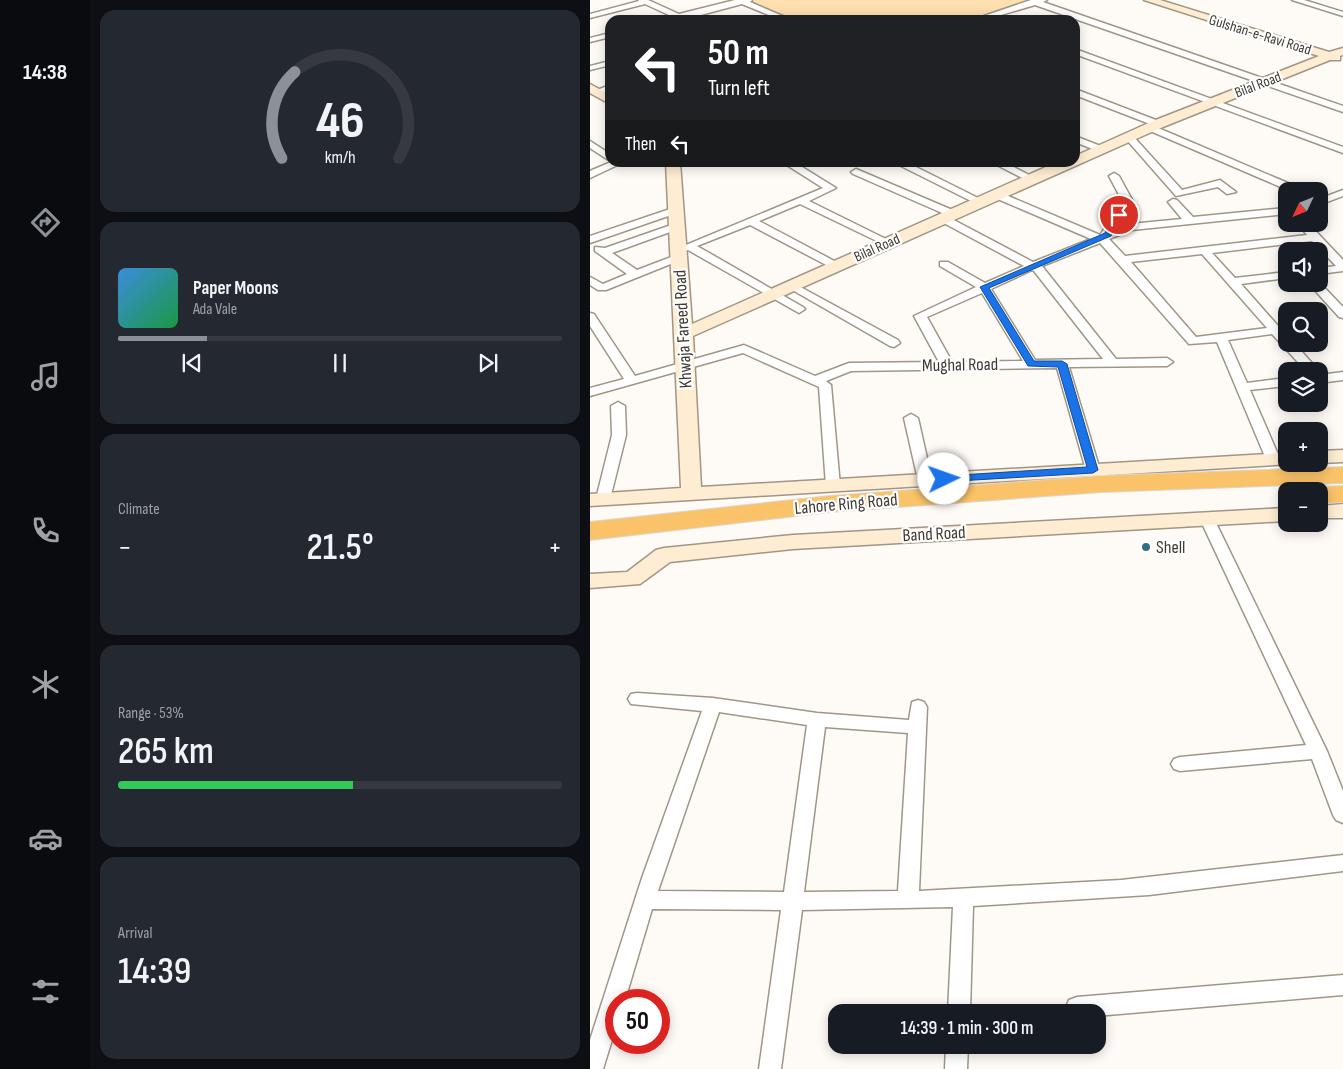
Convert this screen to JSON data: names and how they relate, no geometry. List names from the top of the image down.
{
  "streets": {
    "highway": ["Lahore Ring Road"],
    "main road": [
      "Gulshan-e-Ravi Road",
      "Bilal Road",
      "Khwaja Fareed Road",
      "Band Road"
    ],
    "street": ["Mughal Road"]
  },
  "crossings": [
    ["Gulshan-e-Ravi Road", "Bilal Road"],
    ["Bilal Road", "Khwaja Fareed Road"]
  ],
  "places": ["Shell"],
  "north": "bottom left",
  "page": {
    "tabs": "14:38",
    "turn": ["50 m", "Turn left"],
    "then": "Then",
    "map_buttons": ["+", "−"],
    "song": ["Paper Moons", "Ada Vale"],
    "tile": [
      "Climate",
      ["Range · 53%", "265 km"],
      ["Arrival", "14:39"]
    ],
    "heat": ["−", "21.5°", "+"],
    "limit": "50",
    "trip": "14:39 · 1 min · 300 m",
    "gauge": ["46", "km/h"]
  }
}
